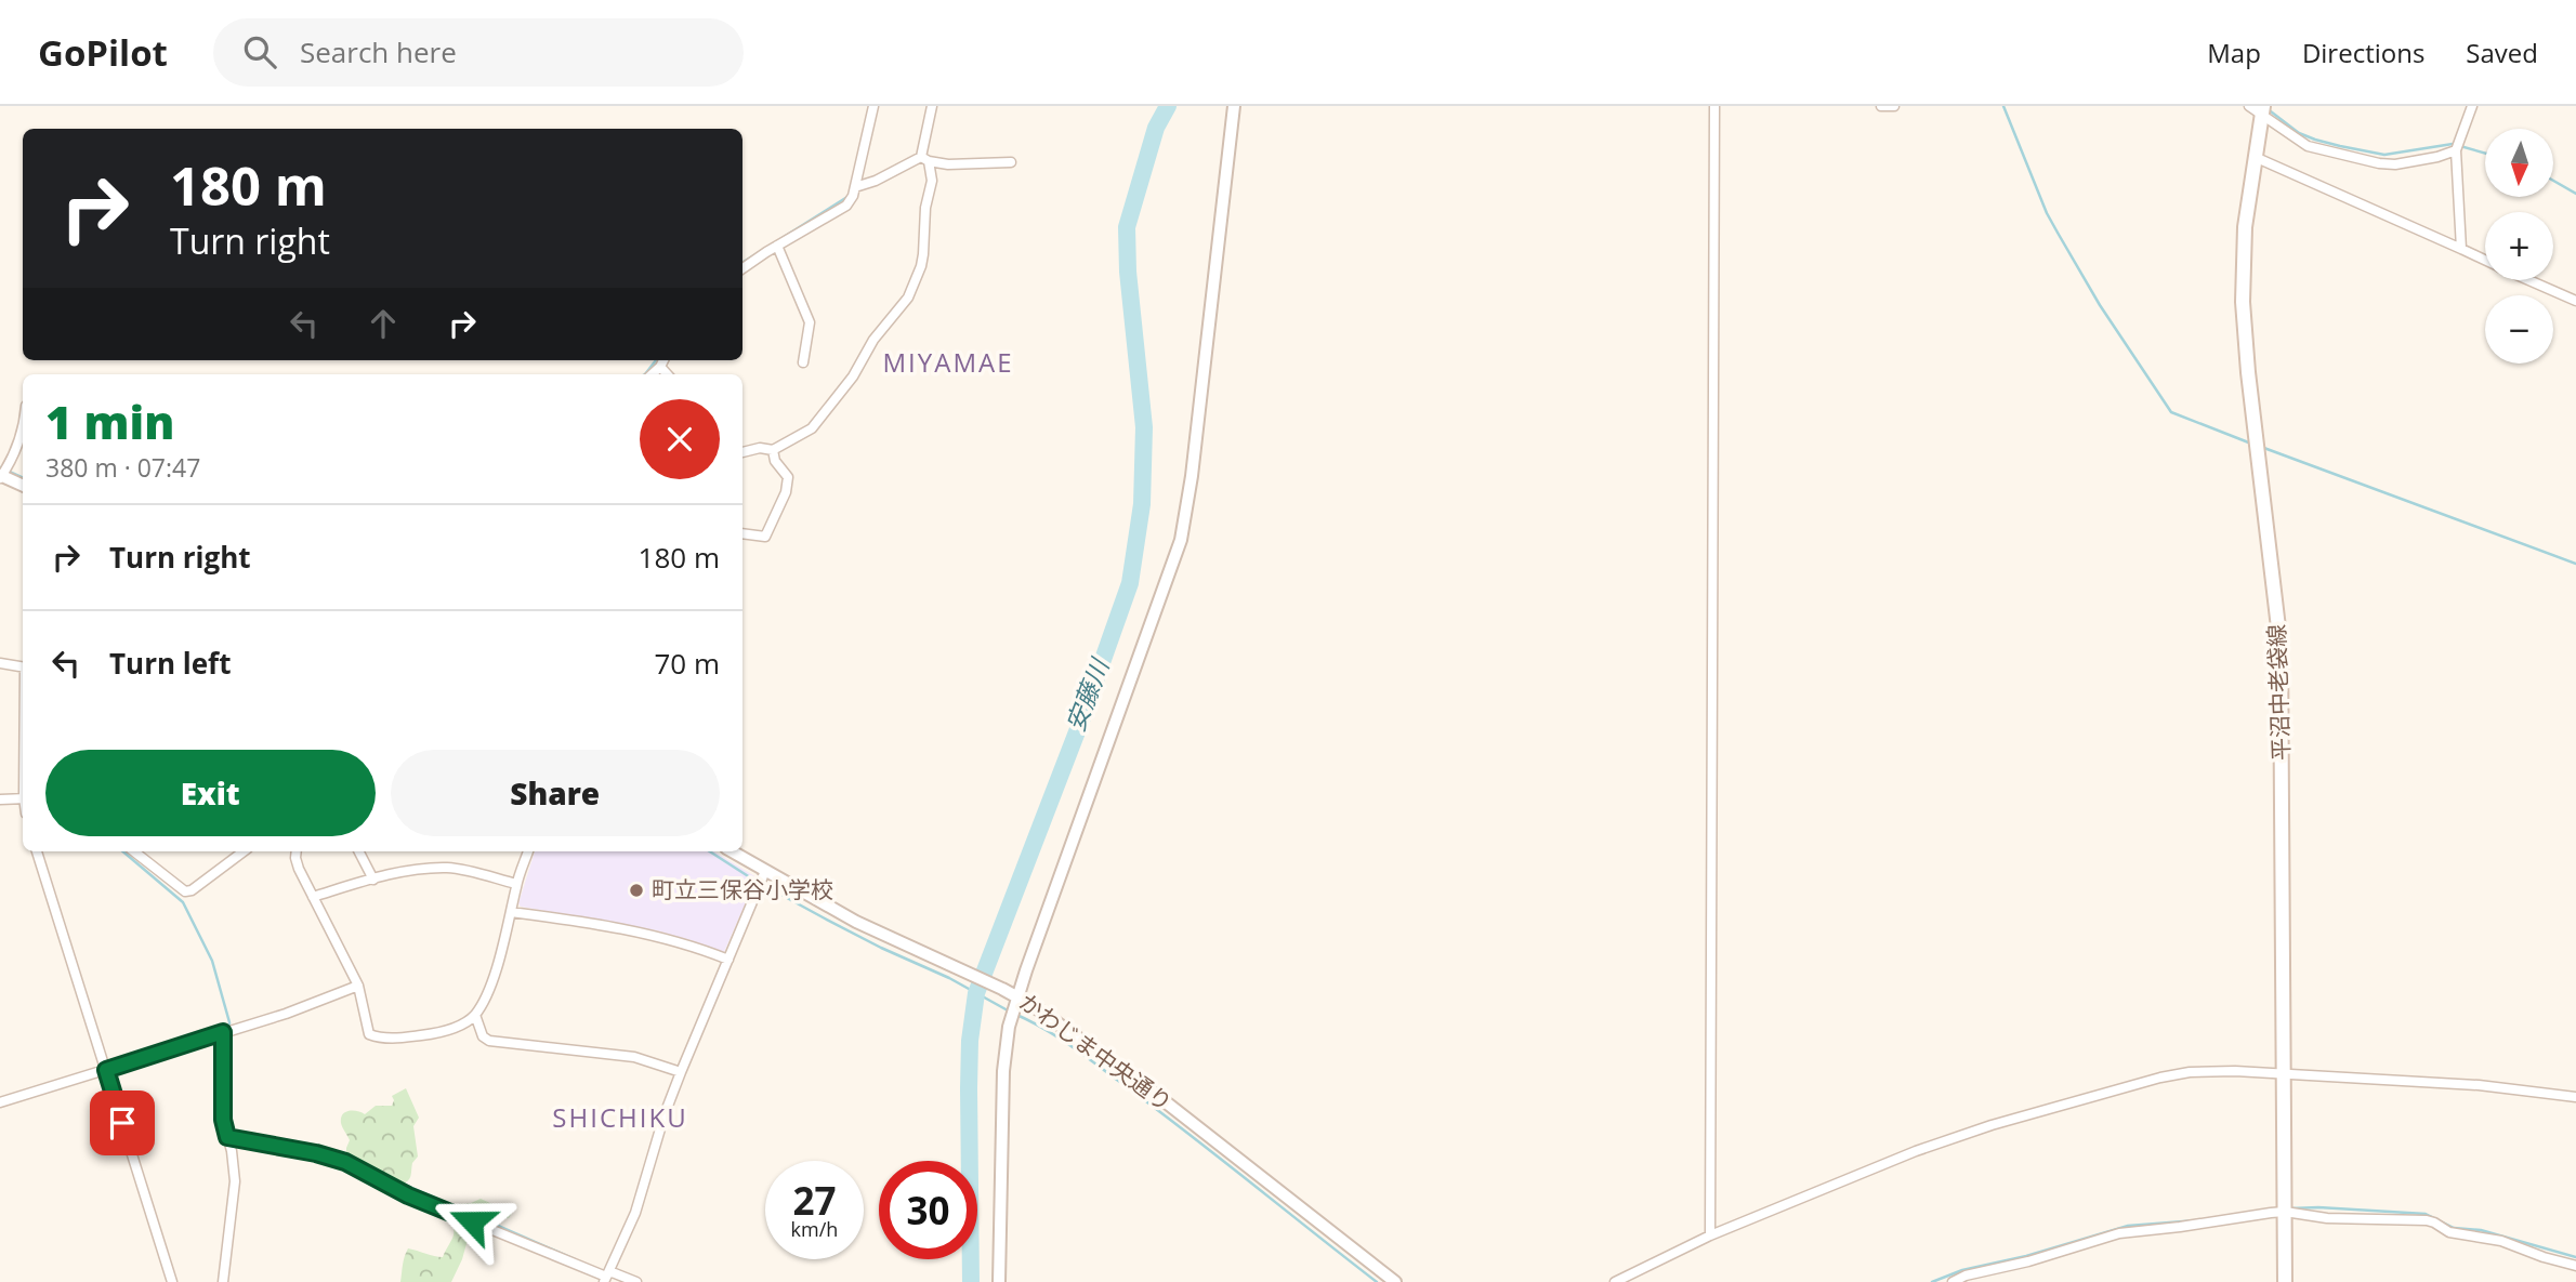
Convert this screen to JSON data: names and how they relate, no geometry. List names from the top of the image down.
{
  "streets": {
    "main road": ["平沼中老袋線"],
    "street": ["かわじま中央通り"]
  },
  "districts": ["MIYAMAE", "SHICHIKU"],
  "water": ["安藤川"],
  "places": ["町立三保谷小学校"],
  "north": "bottom",
  "page": {
    "header": "GoPilot",
    "search": "Search here",
    "nav": ["Map", "Directions", "Saved"],
    "map_buttons": ["+", "−"],
    "turn": ["180 m", "Turn right"],
    "heading": ["1 min", "380 m · 07:47"],
    "list": [
      {
        "name": "Turn right",
        "value": "180 m"
      },
      {
        "name": "Turn left",
        "value": "70 m"
      }
    ],
    "buttons": ["Exit", "Share"],
    "speed": "27 km/h",
    "limit": "30"
  }
}
